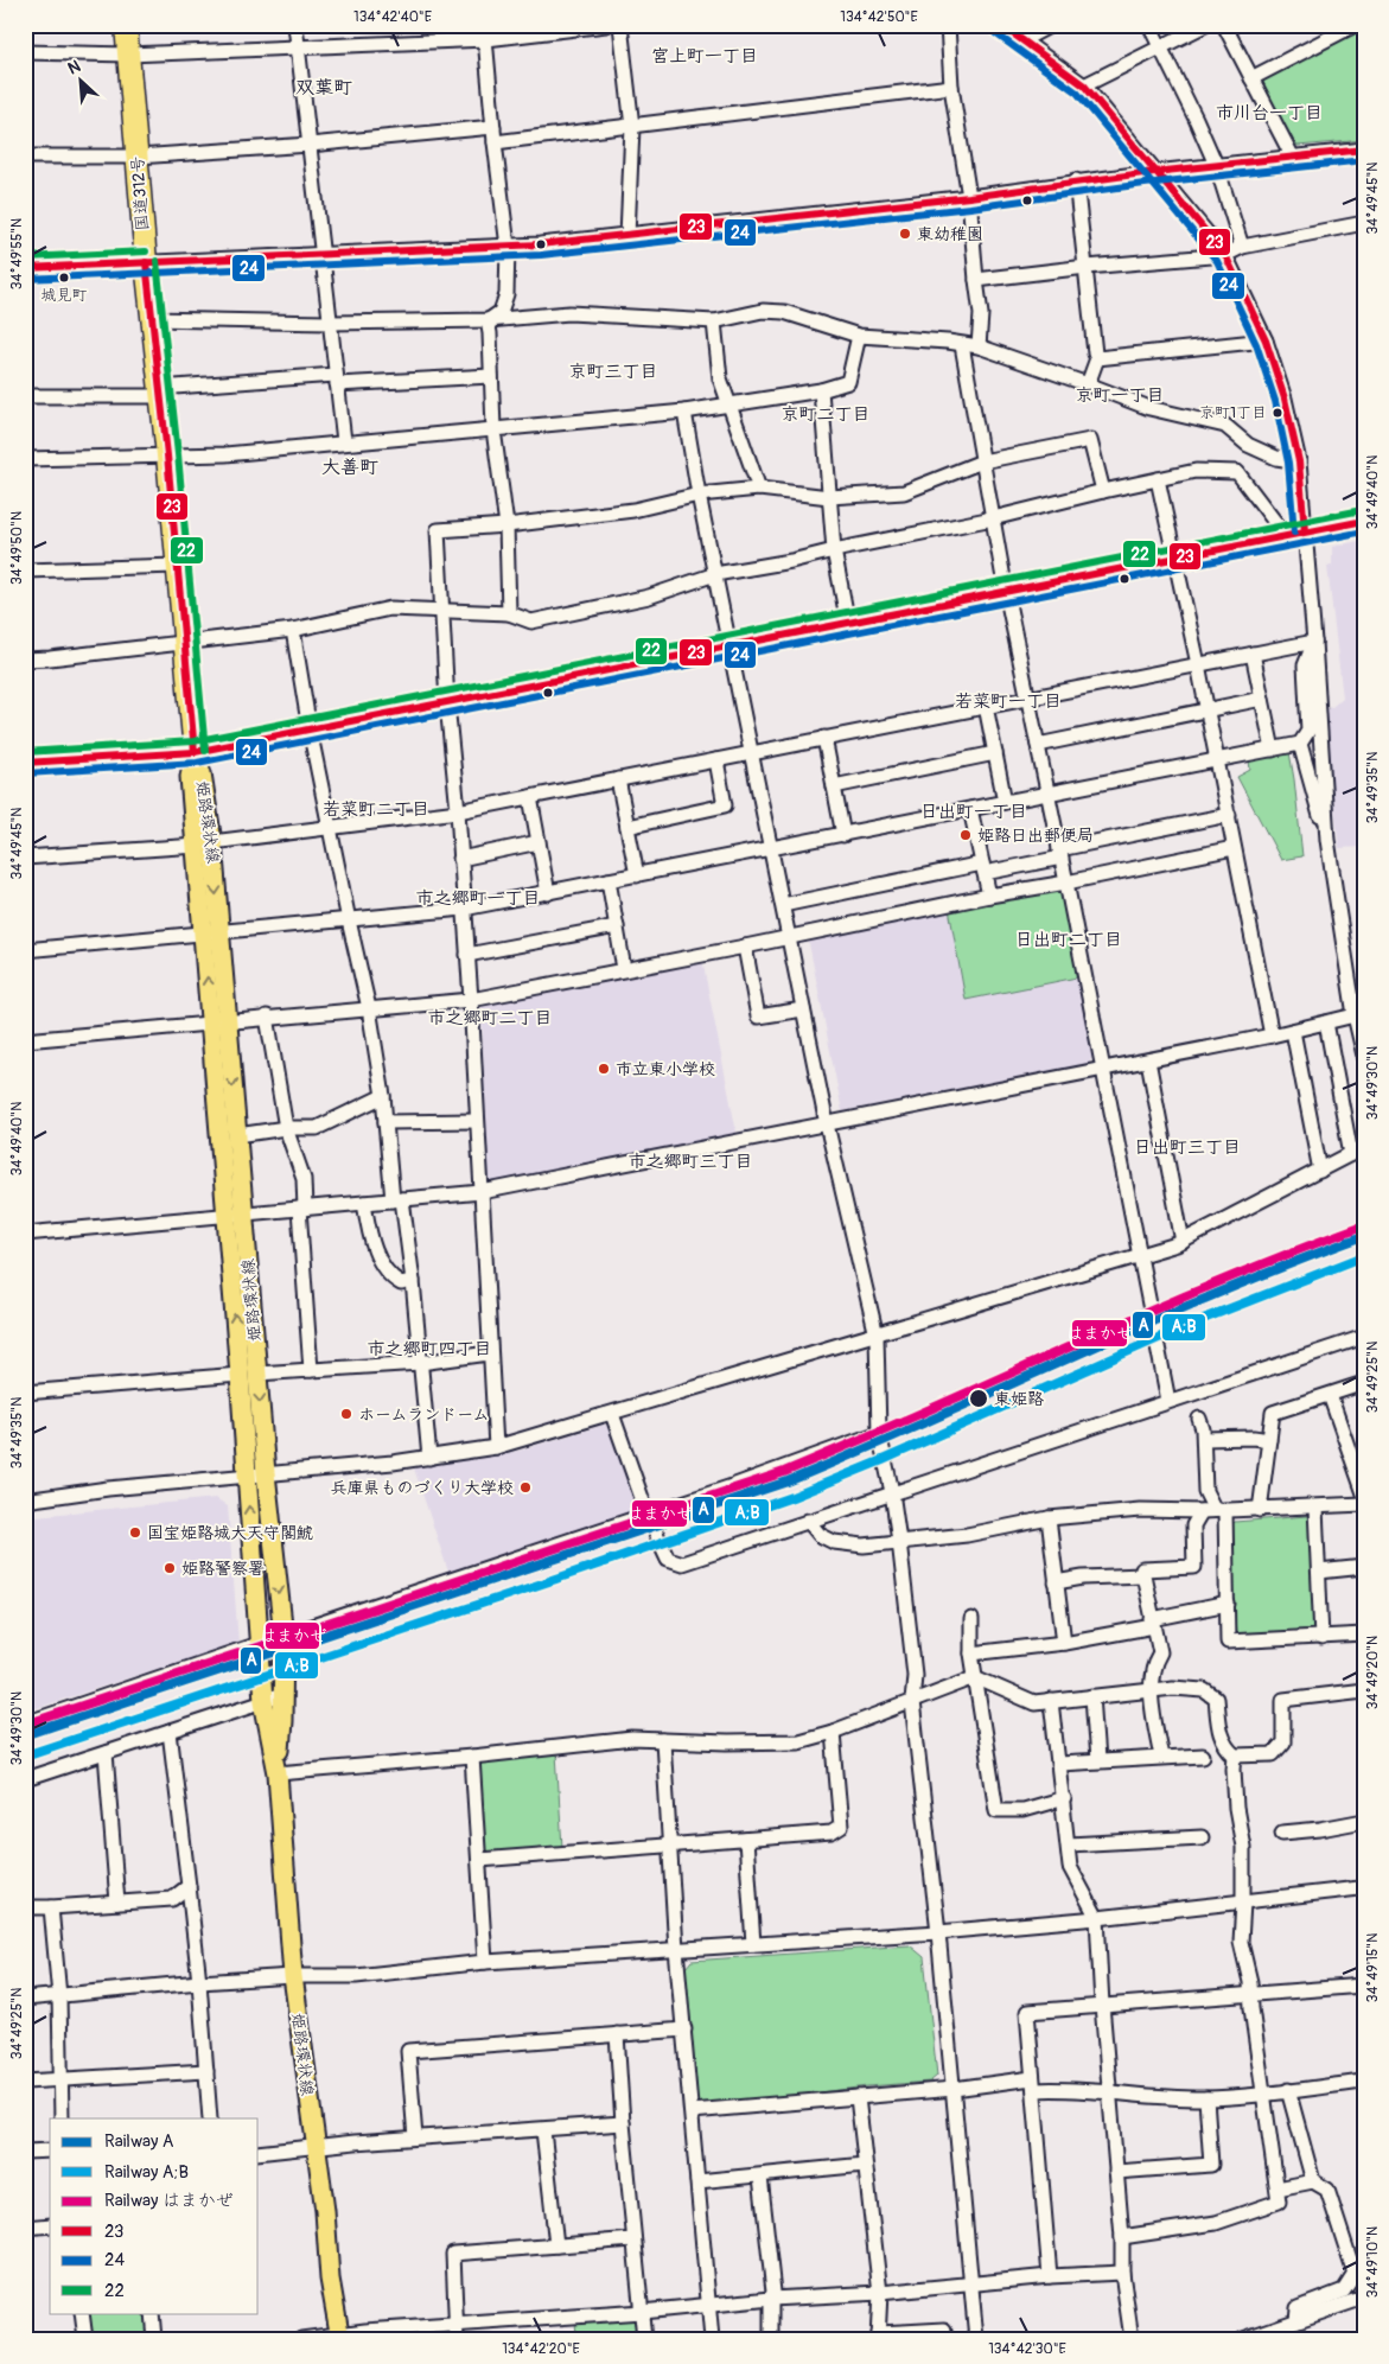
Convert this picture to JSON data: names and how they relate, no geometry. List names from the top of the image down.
{
  "streets": {
    "highway": ["国道312号"],
    "main road": ["姫路環状線"]
  },
  "crossings": [
    ["国道312号", "姫路環状線"]
  ],
  "districts": [
    "宮上町一丁目",
    "双葉町",
    "市川台一丁目",
    "京町三丁目",
    "京町一丁目",
    "京町二丁目",
    "大善町",
    "若菜町一丁目",
    "若菜町二丁目",
    "日出町一丁目",
    "市之郷町一丁目",
    "日出町二丁目",
    "市之郷町二丁目",
    "日出町三丁目",
    "市之郷町三丁目",
    "市之郷町四丁目"
  ],
  "places": [
    "東幼稚園",
    "城見町",
    "京町1丁目",
    "姫路日出郵便局",
    "市立東小学校",
    "東姫路",
    "ホームランドーム",
    "兵庫県ものづくり大学校",
    "国宝姫路城大天守閣鯱",
    "姫路警察署"
  ],
  "lines": [
    "transit line 23",
    "transit line 24",
    "transit line 22",
    "rail line はまかぜ",
    "rail line A",
    "rail line A;B"
  ],
  "legend": [
    "Railway A",
    "Railway A;B",
    "Railway はまかぜ",
    "23",
    "24",
    "22"
  ],
  "north": "top left",
  "coordinates": [
    "134°42'40\"E",
    "134°42'50\"E",
    "34°49'45\"N",
    "34°49'55\"N",
    "34°49'40\"N",
    "34°49'50\"N",
    "34°49'35\"N",
    "34°49'30\"N",
    "34°49'25\"N",
    "34°49'20\"N",
    "34°49'15\"N",
    "34°49'10\"N",
    "134°42'20\"E",
    "134°42'30\"E"
  ]
}
